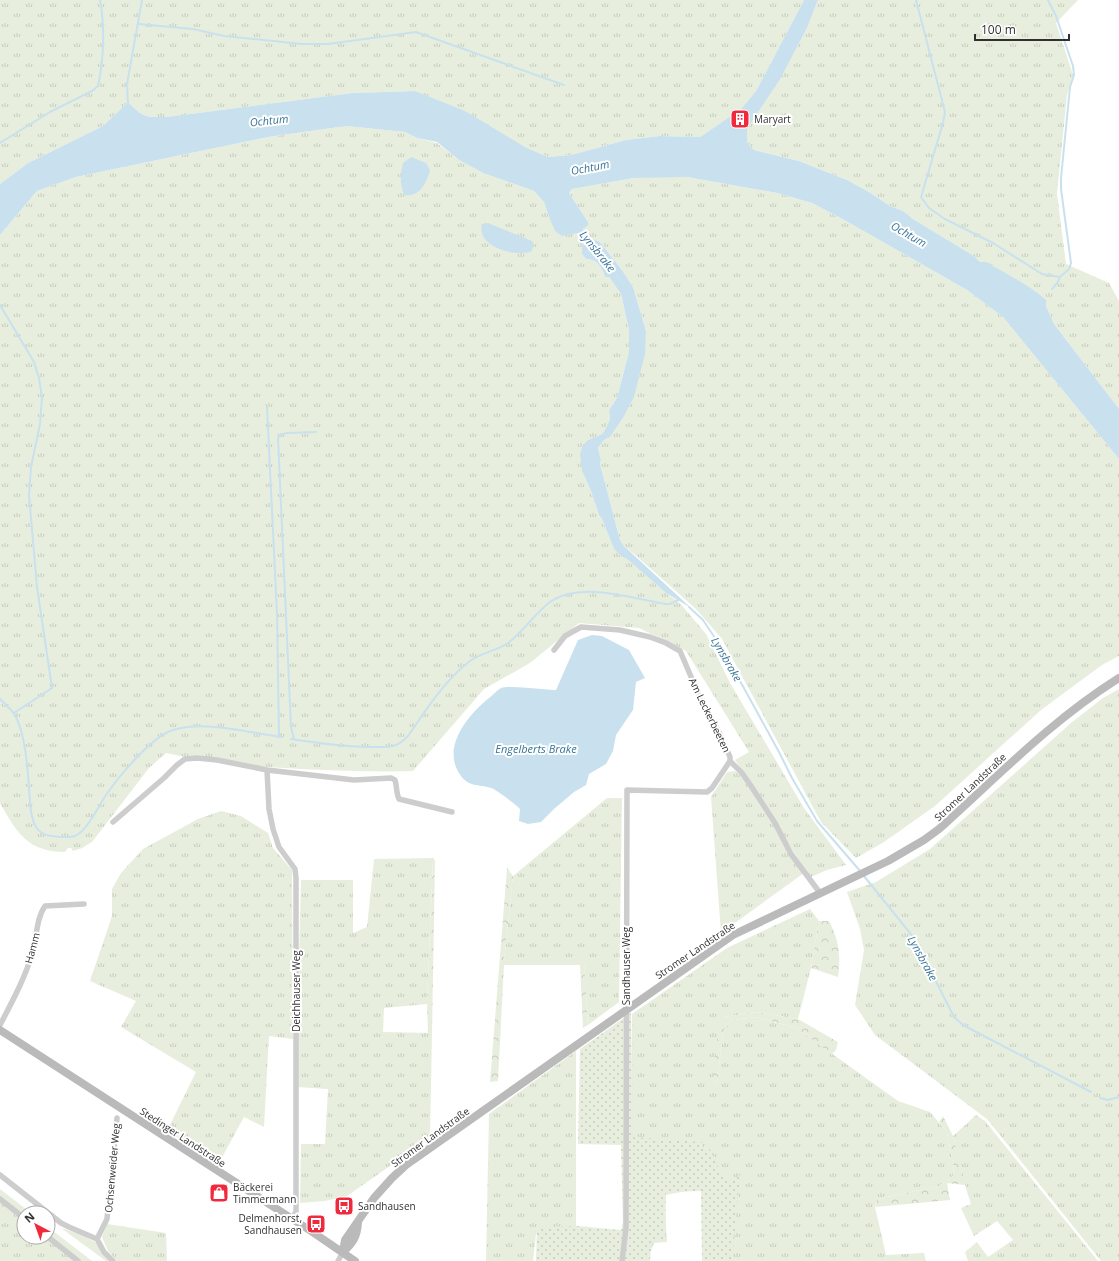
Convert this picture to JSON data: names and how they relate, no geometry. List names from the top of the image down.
{
  "streets": {
    "main road": ["Stromer Landstraße", "Stedinger Landstraße"],
    "street": [
      "Am Leckerbeeten",
      "Hamm",
      "Sandhauser Weg",
      "Deichhauser Weg",
      "Ochsenweider Weg"
    ]
  },
  "crossings": [
    ["Am Leckerbeeten", "Stromer Landstraße"],
    ["Am Leckerbeeten", "Sandhauser Weg"],
    ["Stromer Landstraße", "Sandhauser Weg"],
    ["Stromer Landstraße", "Stedinger Landstraße"],
    ["Deichhauser Weg", "Stedinger Landstraße"]
  ],
  "water": ["Ochtum", "Lynsbrake", "Engelberts Brake"],
  "places": {
    "building": ["Maryart"],
    "shop": ["Bäckerei Timmermann"],
    "bus stop": ["Sandhausen", "Delmenhorst, Sandhausen"]
  },
  "scale_bar": "100 m",
  "north": "top left"
}
